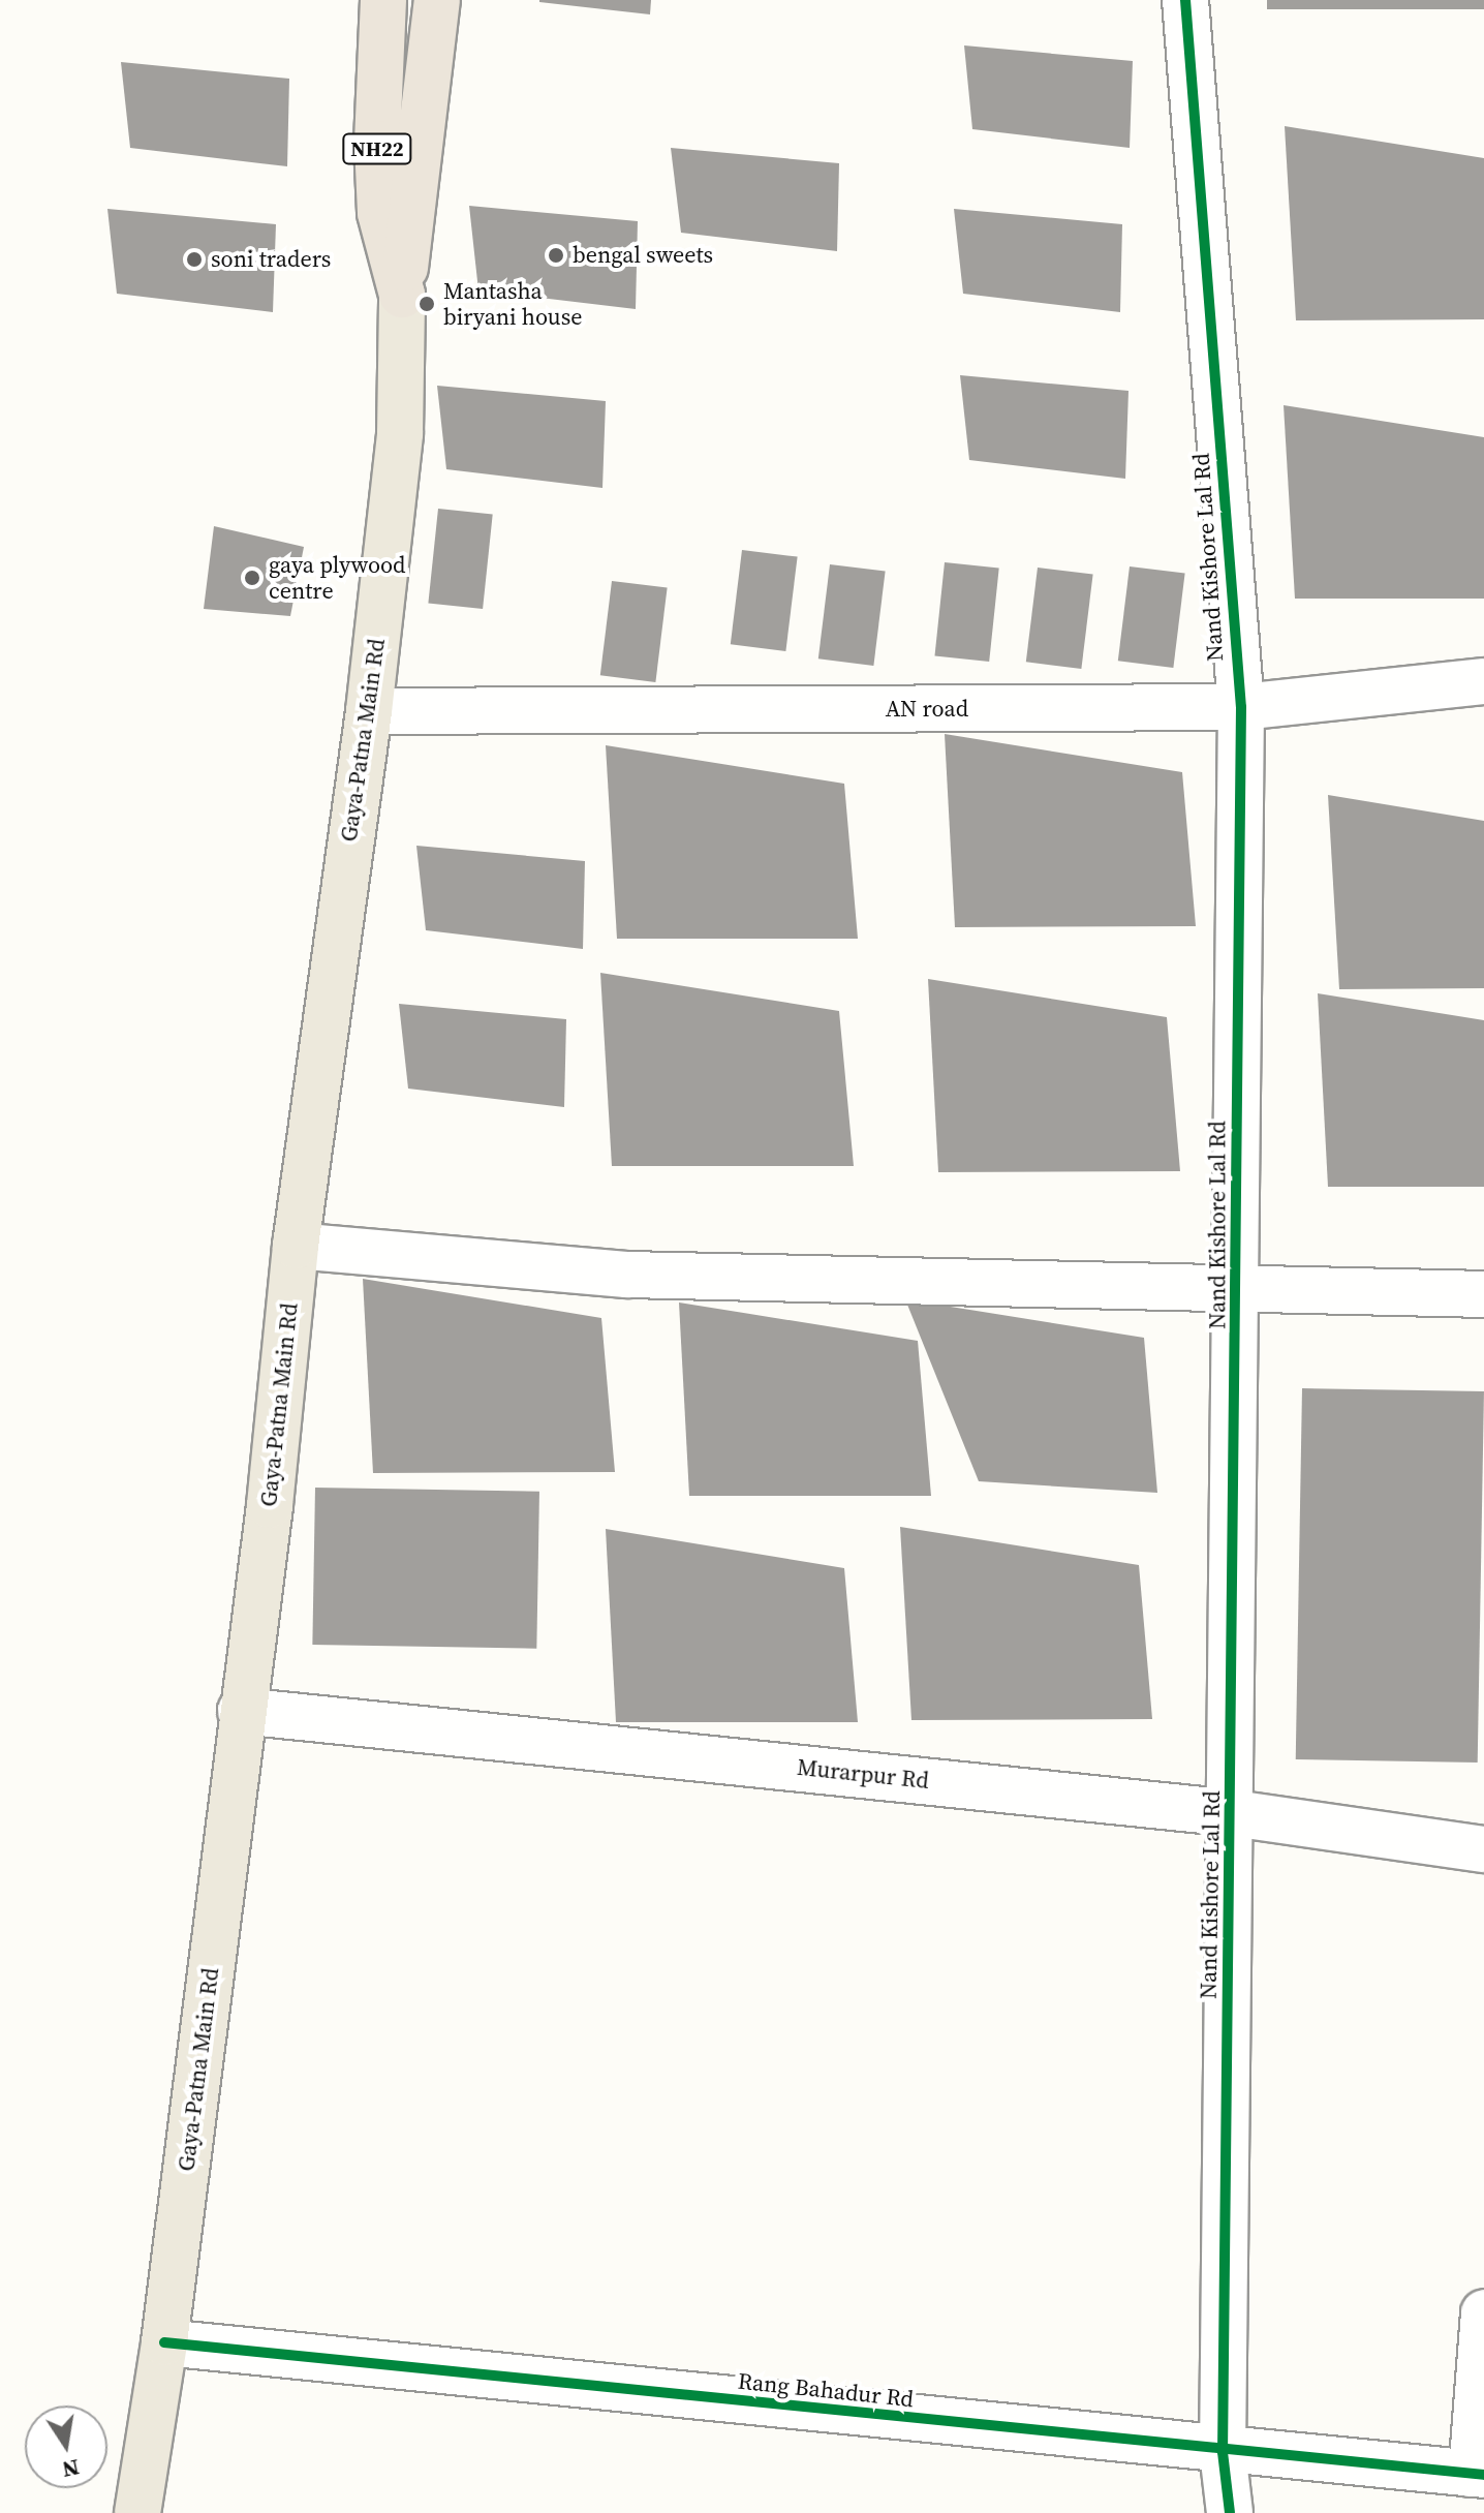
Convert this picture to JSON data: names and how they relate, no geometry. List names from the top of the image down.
{
  "streets": {
    "highway": ["NH22"],
    "main road": ["Gaya-Patna Main Rd"],
    "street": [
      "Nand Kishore Lal Rd",
      "AN road",
      "Murarpur Rd",
      "Rang Bahadur Rd"
    ]
  },
  "crossings": [
    ["NH22", "Gaya-Patna Main Rd"],
    ["Nand Kishore Lal Rd", "AN road"],
    ["Nand Kishore Lal Rd", "Murarpur Rd"],
    ["Nand Kishore Lal Rd", "Rang Bahadur Rd"],
    ["AN road", "Gaya-Patna Main Rd"],
    ["Gaya-Patna Main Rd", "Murarpur Rd"],
    ["Gaya-Patna Main Rd", "Rang Bahadur Rd"]
  ],
  "places": [
    "bengal sweets",
    "soni traders",
    "Mantasha biryani house",
    "gaya plywood centre"
  ],
  "north": "bottom"
}
